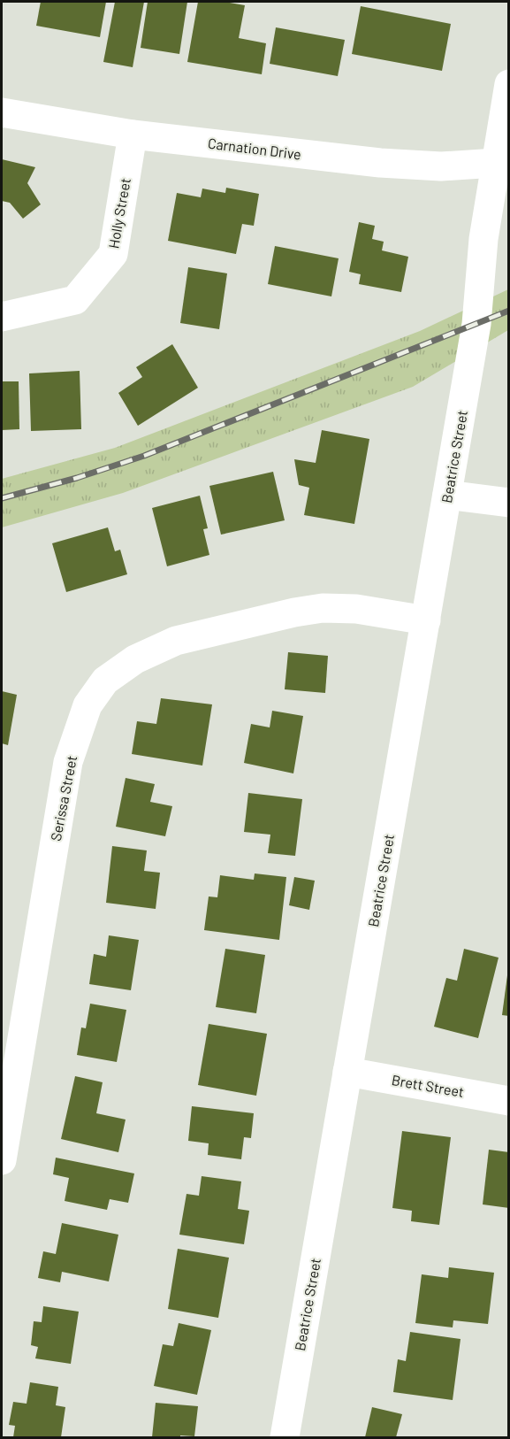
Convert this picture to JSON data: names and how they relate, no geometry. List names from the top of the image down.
{
  "streets": {
    "street": [
      "Carnation Drive",
      "Holly Street",
      "Beatrice Street",
      "Serissa Street",
      "Brett Street"
    ]
  },
  "crossings": [
    ["Carnation Drive", "Holly Street"],
    ["Carnation Drive", "Beatrice Street"],
    ["Beatrice Street", "Serissa Street"],
    ["Beatrice Street", "Brett Street"]
  ]
}
